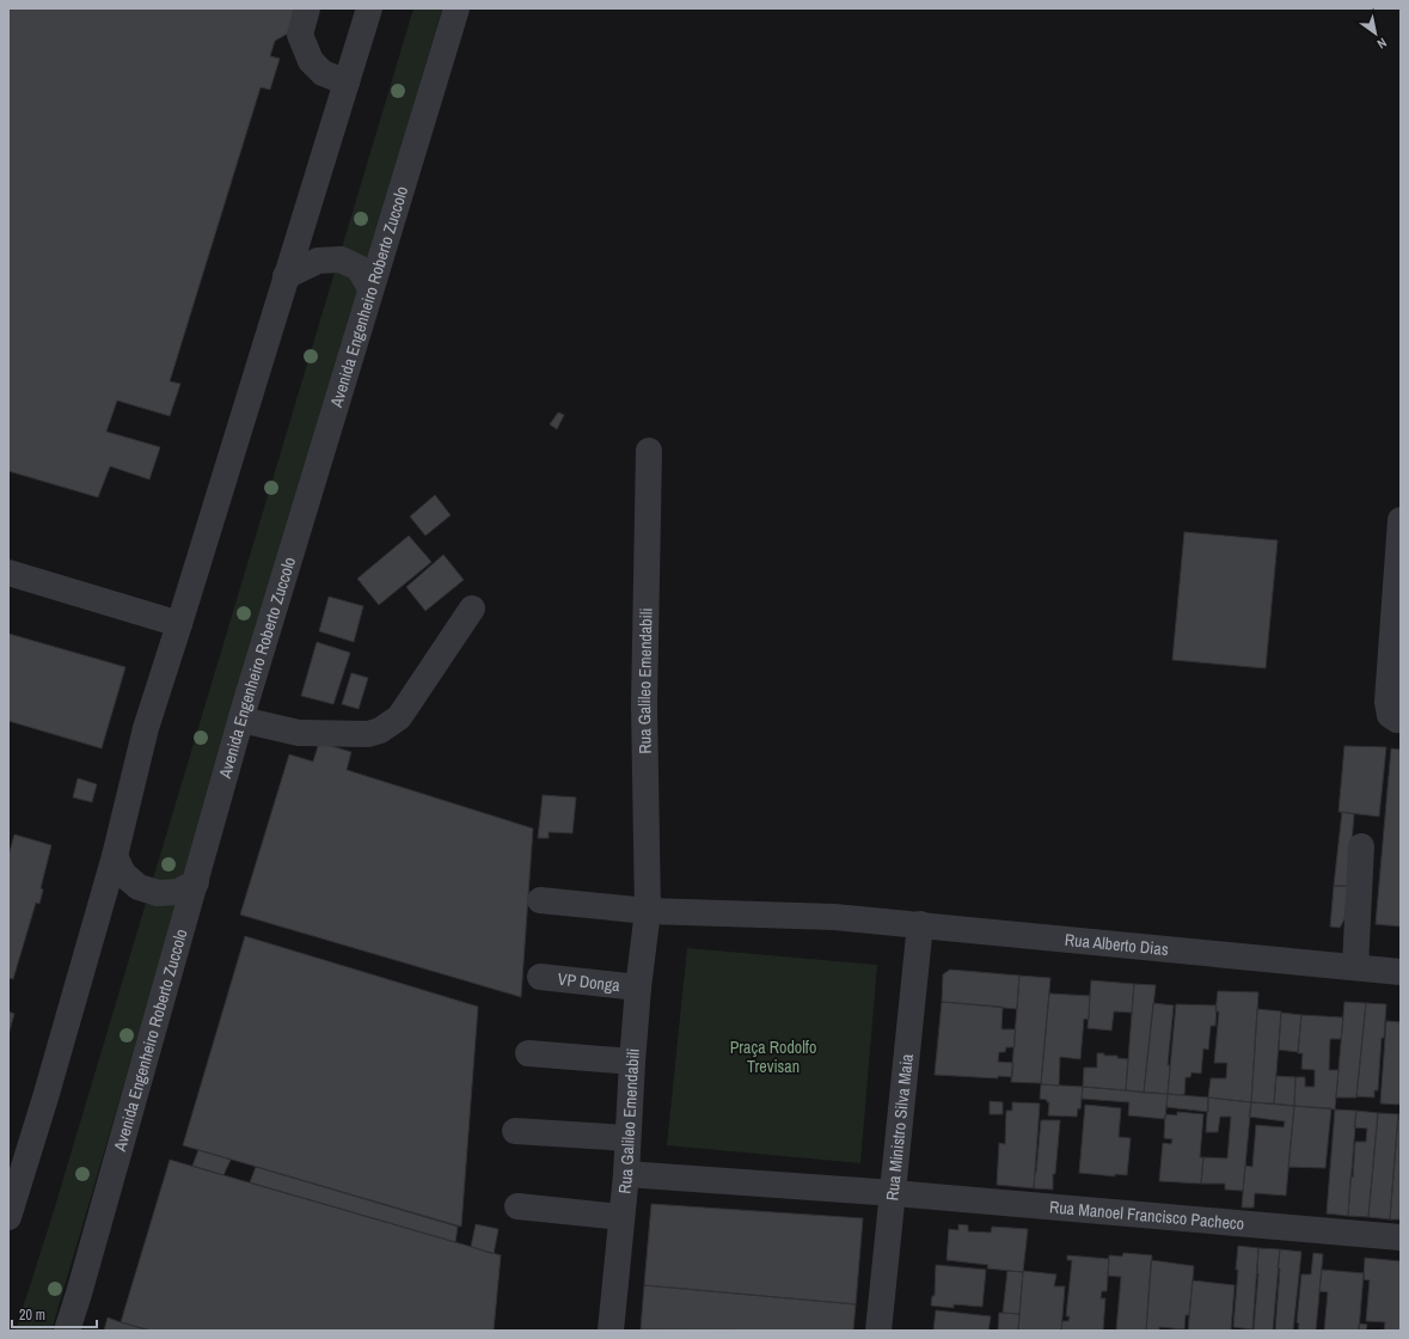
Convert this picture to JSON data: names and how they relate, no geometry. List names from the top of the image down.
{
  "streets": {
    "street": [
      "Avenida Engenheiro Roberto Zuccolo",
      "Rua Galileo Emendabili",
      "Rua Alberto Dias",
      "VP Donga",
      "Rua Ministro Silva Maia",
      "Rua Manoel Francisco Pacheco"
    ]
  },
  "crossings": [
    ["Rua Galileo Emendabili", "Rua Alberto Dias"],
    ["Rua Galileo Emendabili", "VP Donga"],
    ["Rua Galileo Emendabili", "Rua Manoel Francisco Pacheco"],
    ["Rua Alberto Dias", "Rua Ministro Silva Maia"],
    ["Rua Ministro Silva Maia", "Rua Manoel Francisco Pacheco"]
  ],
  "parks": ["Praça Rodolfo Trevisan"],
  "scale_bar": "20 m",
  "north": "bottom right"
}
